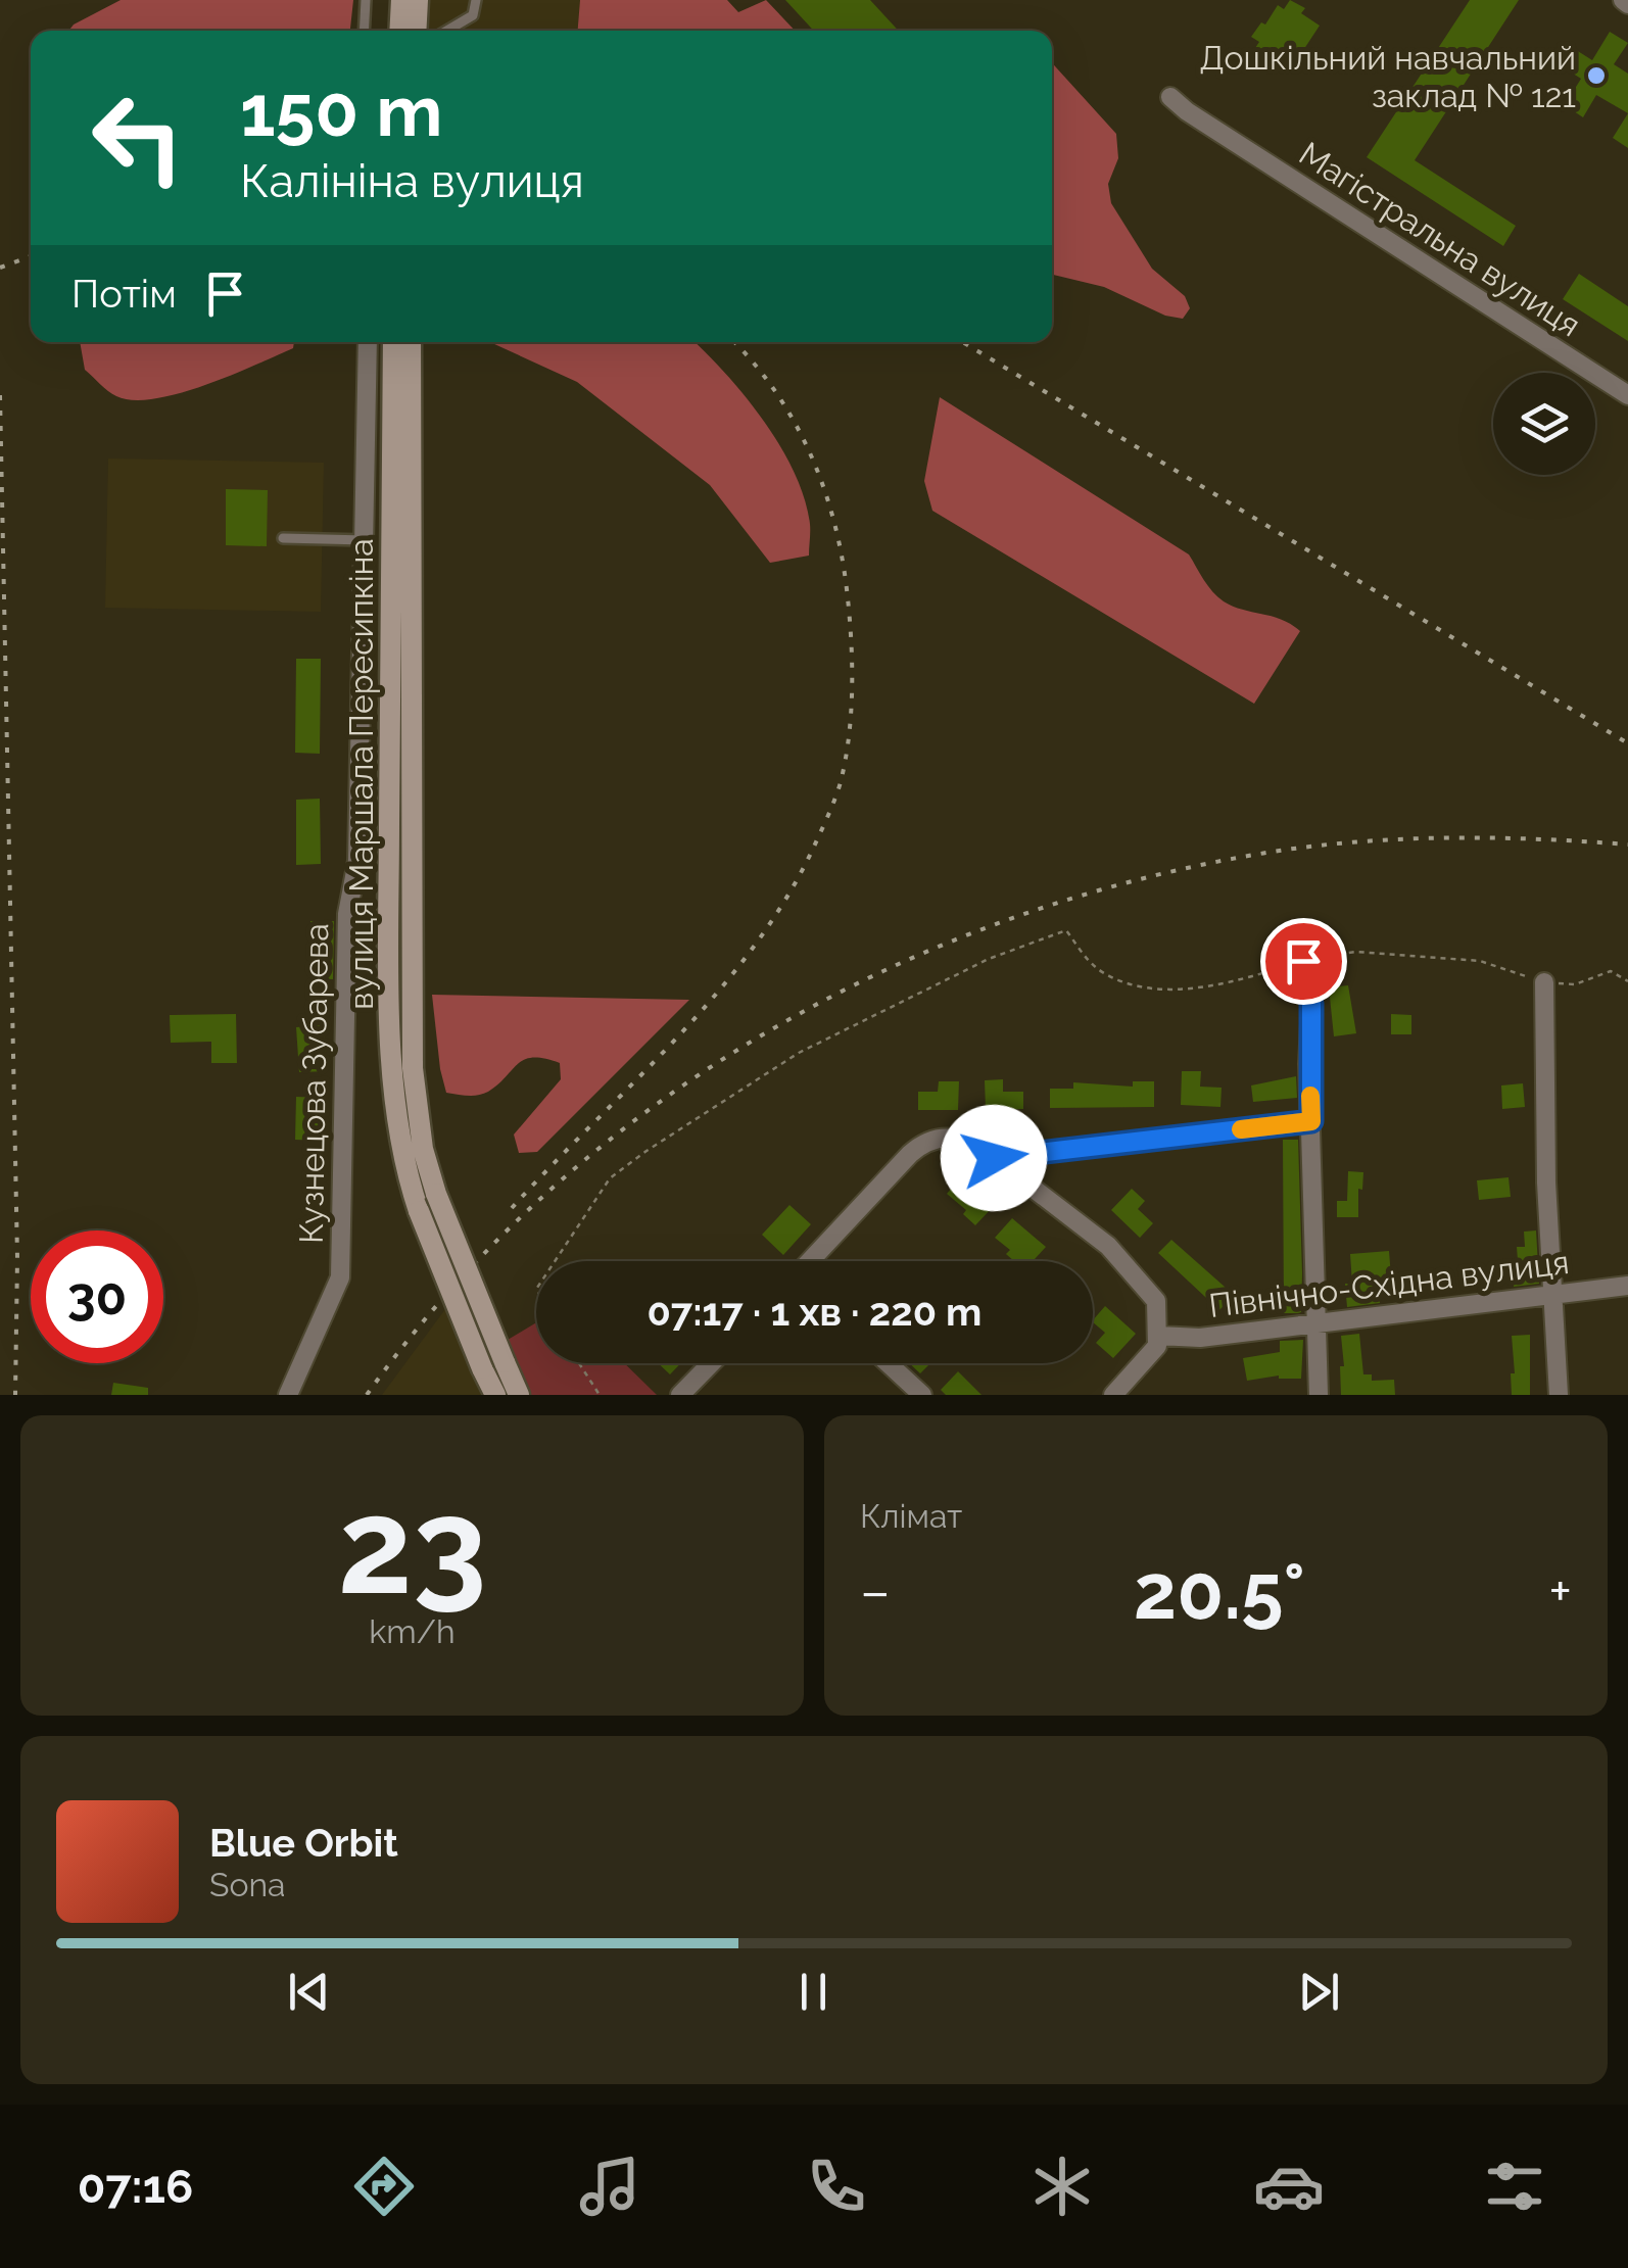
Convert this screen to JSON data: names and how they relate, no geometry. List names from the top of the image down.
{
  "streets": {
    "main road": ["вулиця Маршала Пересипкіна"],
    "street": ["Магістральна вулиця", "Кузнецова Зубарева", "Північно-Східна вулиця"]
  },
  "places": ["Дошкільний навчальний заклад № 121"],
  "page": {
    "turn": ["150 m", "Калініна вулиця"],
    "then": "Потім",
    "limit": "30",
    "trip": "07:17 · 1 хв · 220 m",
    "tile": [
      ["23", "km/h"],
      "Клімат"
    ],
    "heat": ["−", "20.5°", "+"],
    "song": ["Blue Orbit", "Sona"],
    "tabs": "07:16"
  }
}
